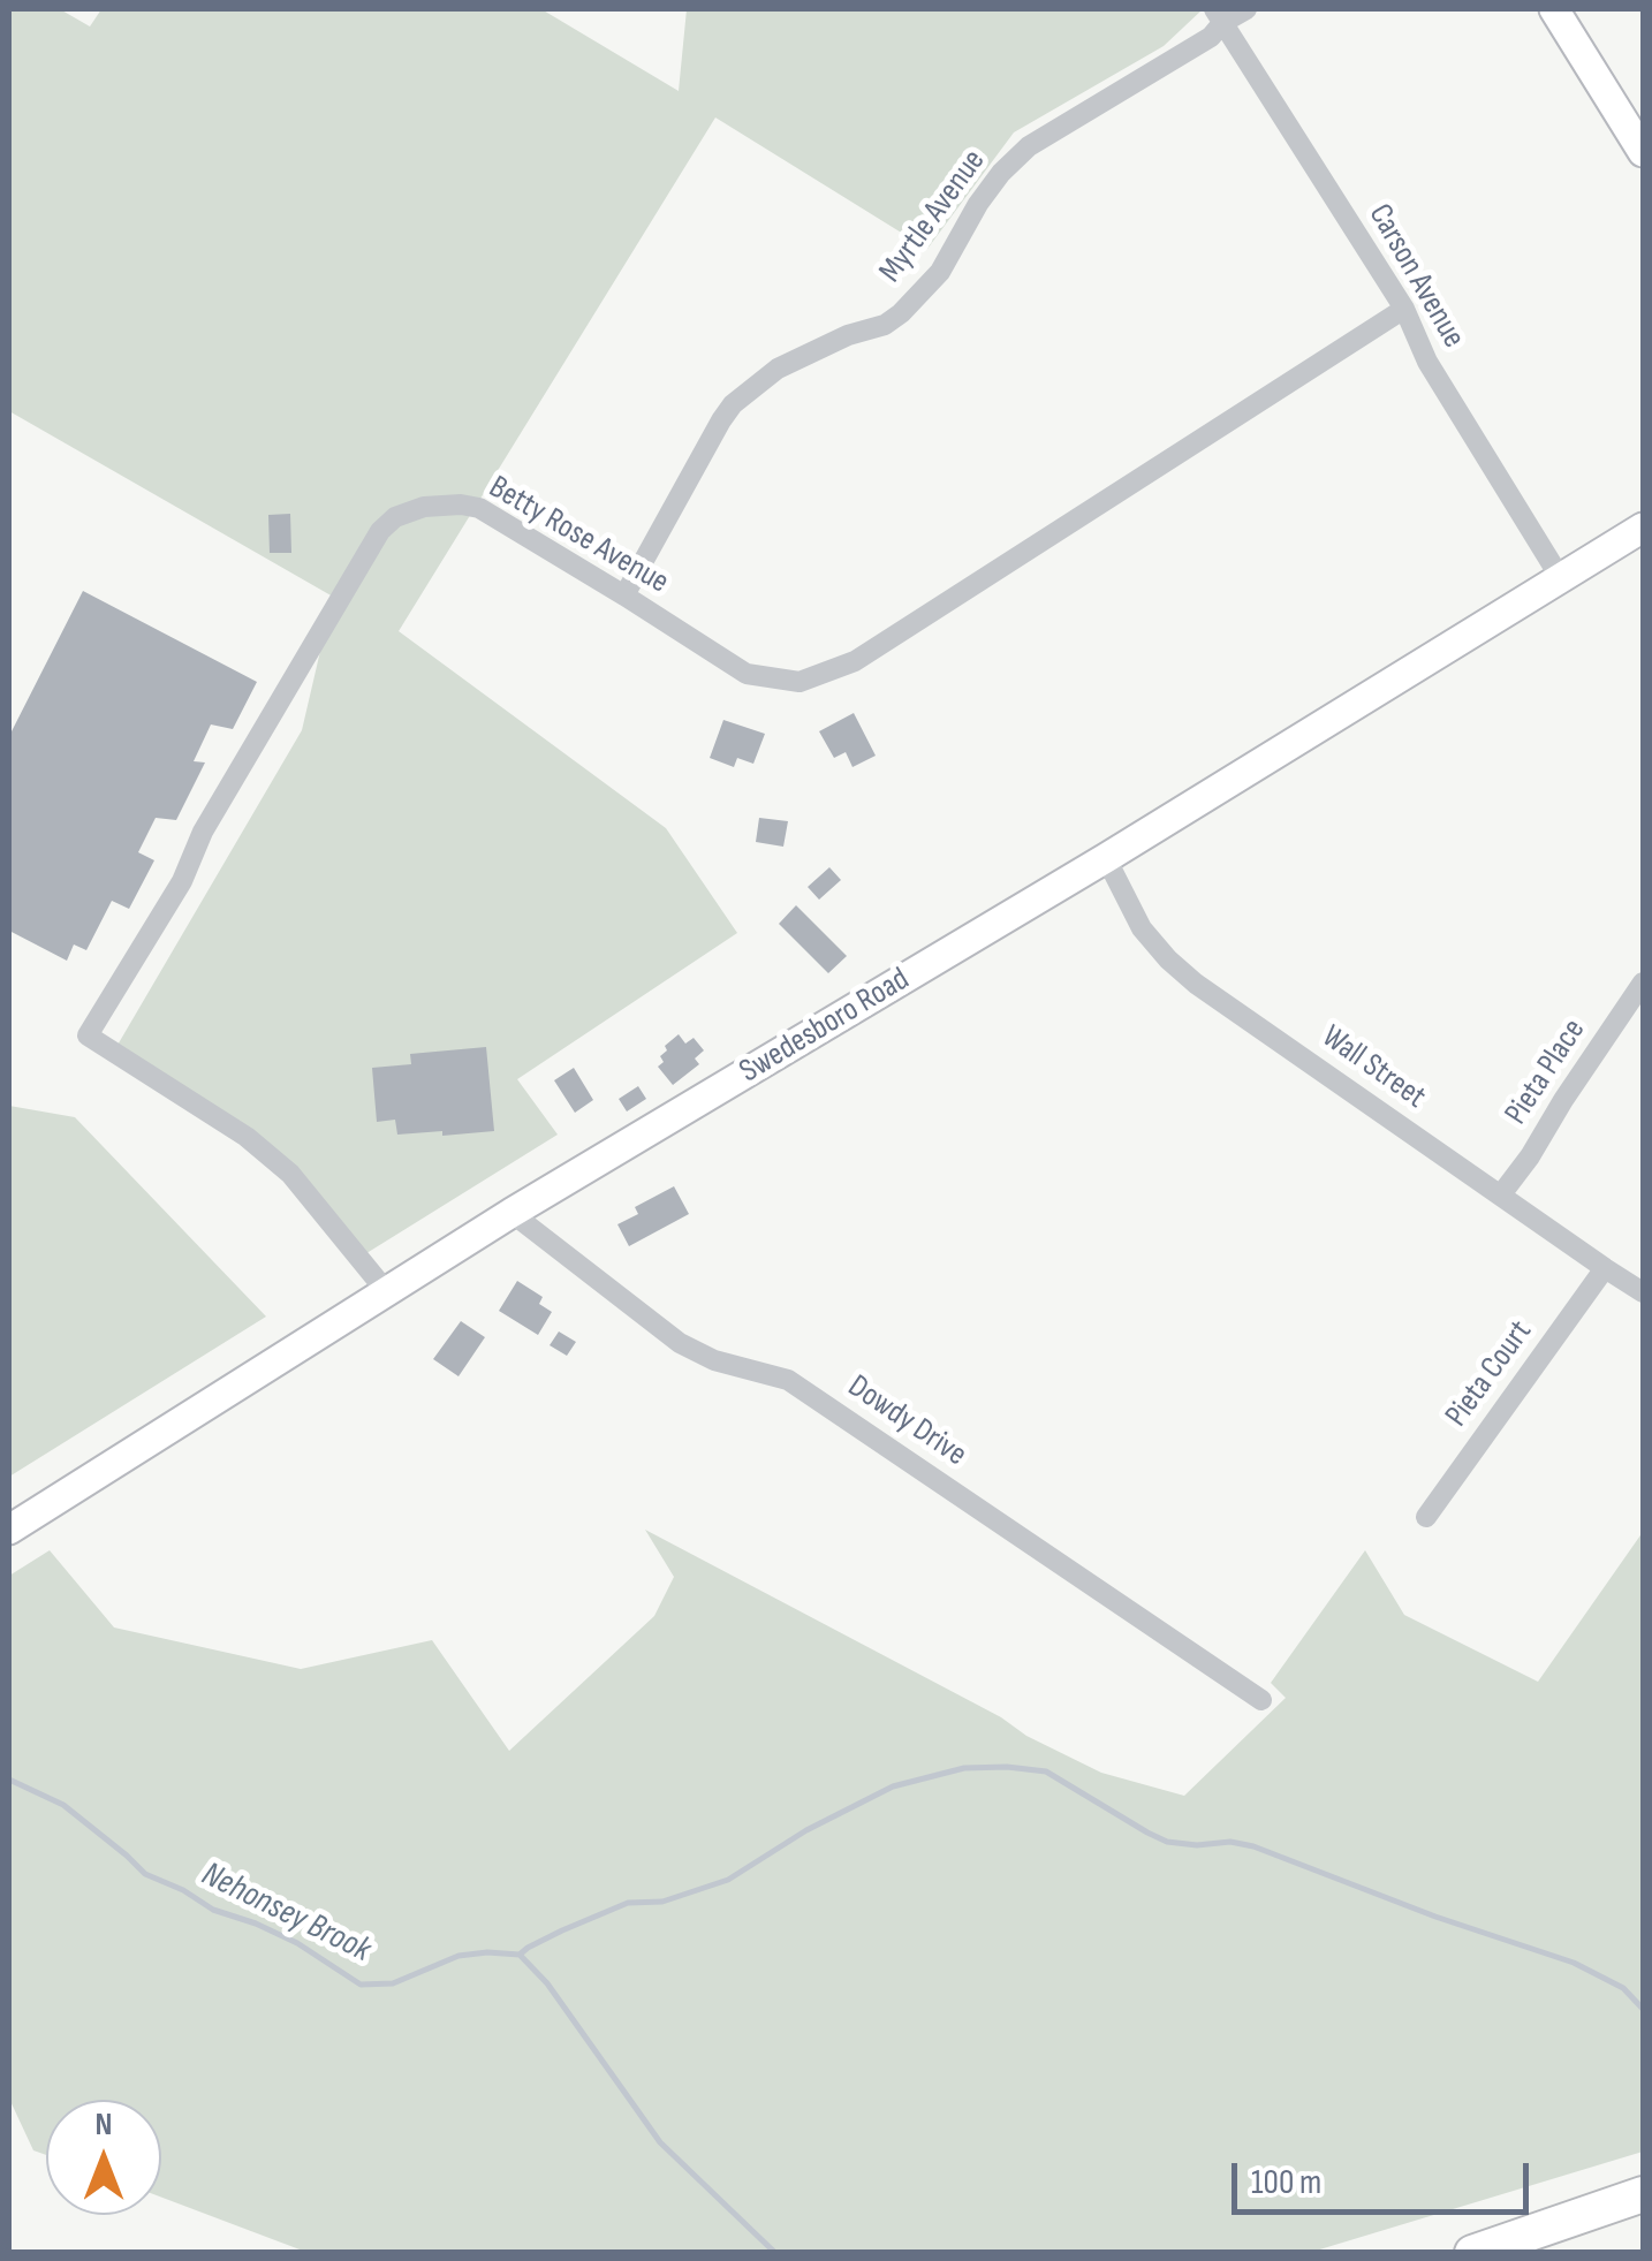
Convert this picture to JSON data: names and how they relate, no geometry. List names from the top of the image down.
{
  "streets": {
    "main road": ["Swedesboro Road"],
    "street": [
      "Myrtle Avenue",
      "Carson Avenue",
      "Betty Rose Avenue",
      "Wall Street",
      "Pieta Place",
      "Pieta Court",
      "Dowdy Drive"
    ]
  },
  "crossings": [
    ["Myrtle Avenue", "Carson Avenue"],
    ["Myrtle Avenue", "Betty Rose Avenue"],
    ["Carson Avenue", "Betty Rose Avenue"],
    ["Carson Avenue", "Swedesboro Road"],
    ["Betty Rose Avenue", "Swedesboro Road"],
    ["Swedesboro Road", "Wall Street"],
    ["Swedesboro Road", "Dowdy Drive"],
    ["Wall Street", "Pieta Place"],
    ["Wall Street", "Pieta Court"]
  ],
  "water": ["Nehonsey Brook"],
  "scale_bar": "100 m",
  "north": "top"
}
